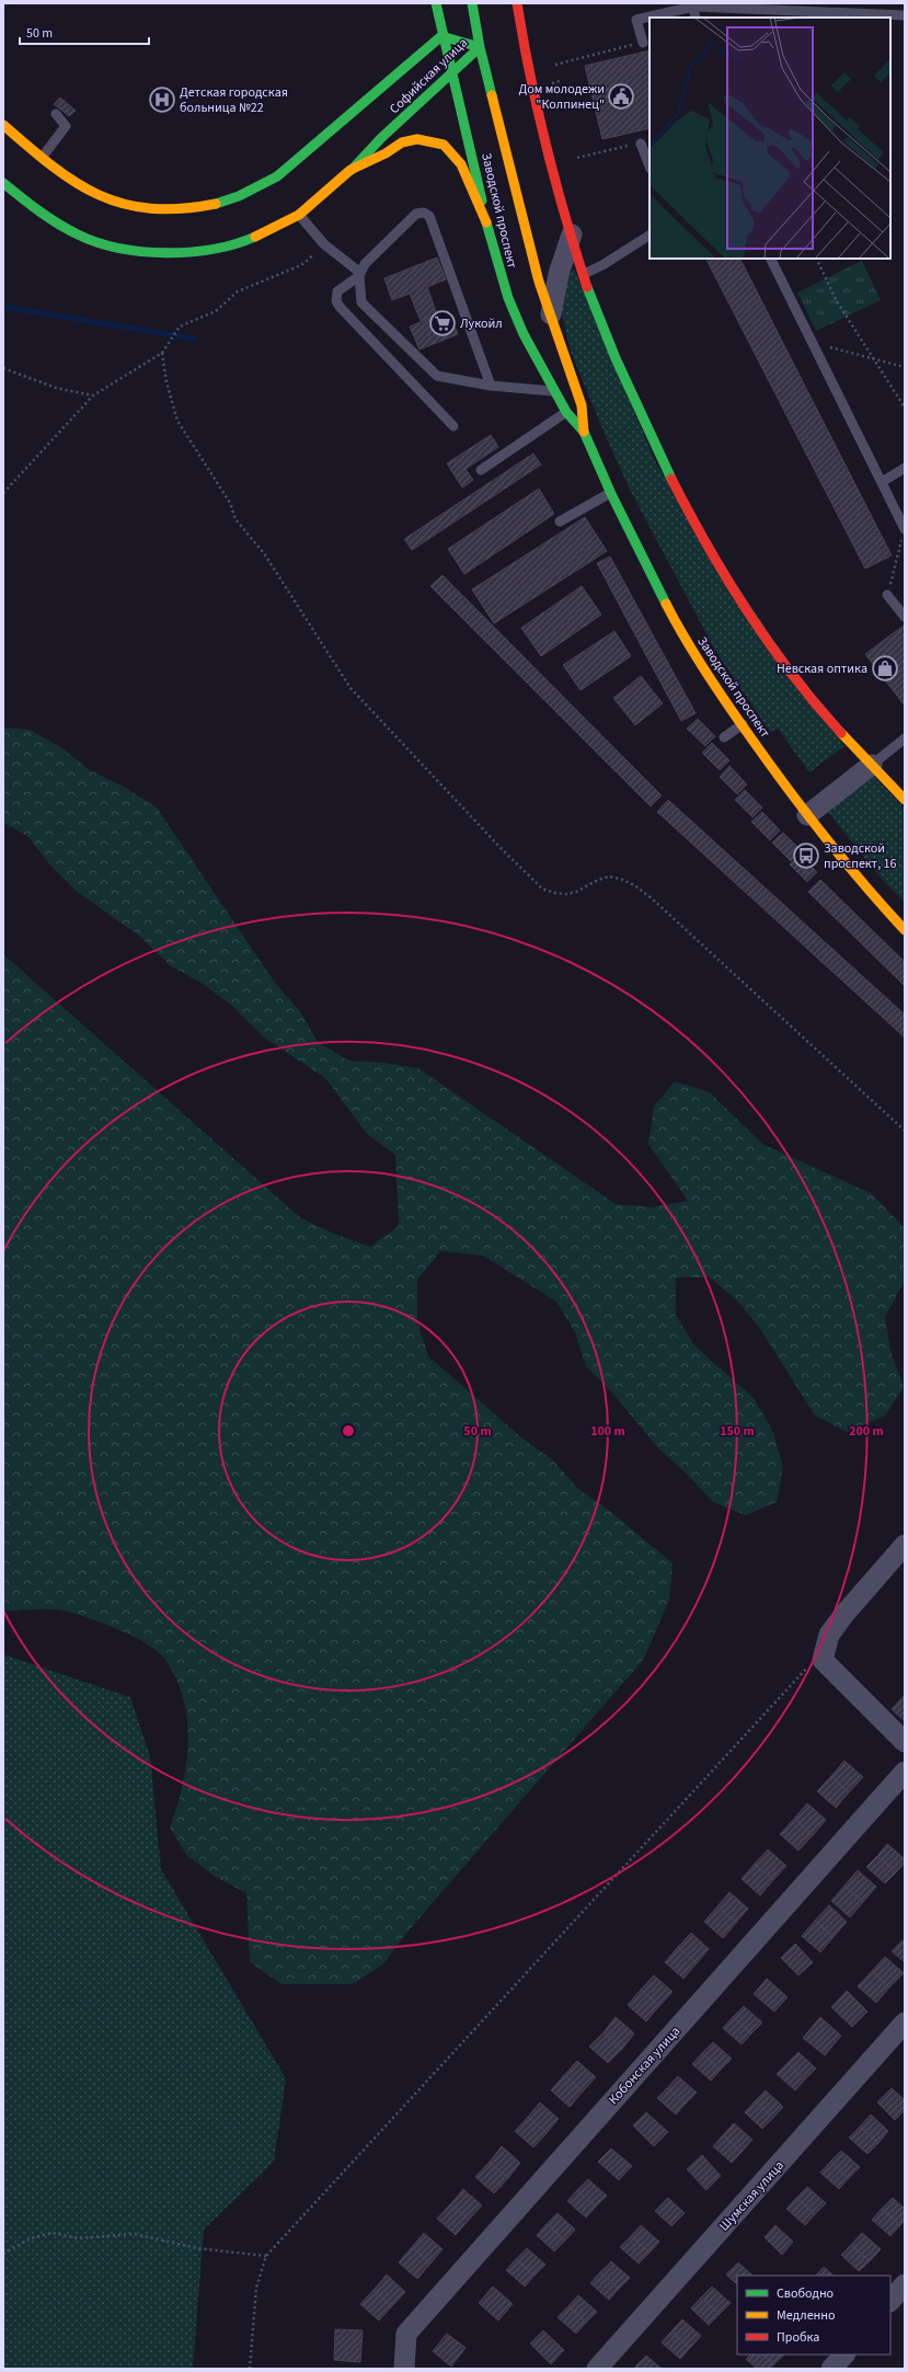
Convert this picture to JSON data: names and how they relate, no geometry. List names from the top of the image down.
{
  "streets": {
    "main road": ["Софийская улица", "Заводской проспект"],
    "street": ["Кобонская улица", "Шумская улица"]
  },
  "crossings": [
    ["Софийская улица", "Заводской проспект"]
  ],
  "places": {
    "public building": ["Дом молодежи \"Колпинец\""],
    "hospital": ["Детская городская больница №22"],
    "supermarket": ["Лукойл"],
    "shop": ["Невская оптика"],
    "bus stop": ["Заводской проспект, 16"]
  },
  "legend": ["Свободно", "Медленно", "Пробка"],
  "scale_bar": "50 m",
  "rings": [
    "50 m",
    "100 m",
    "150 m",
    "200 m"
  ]
}
